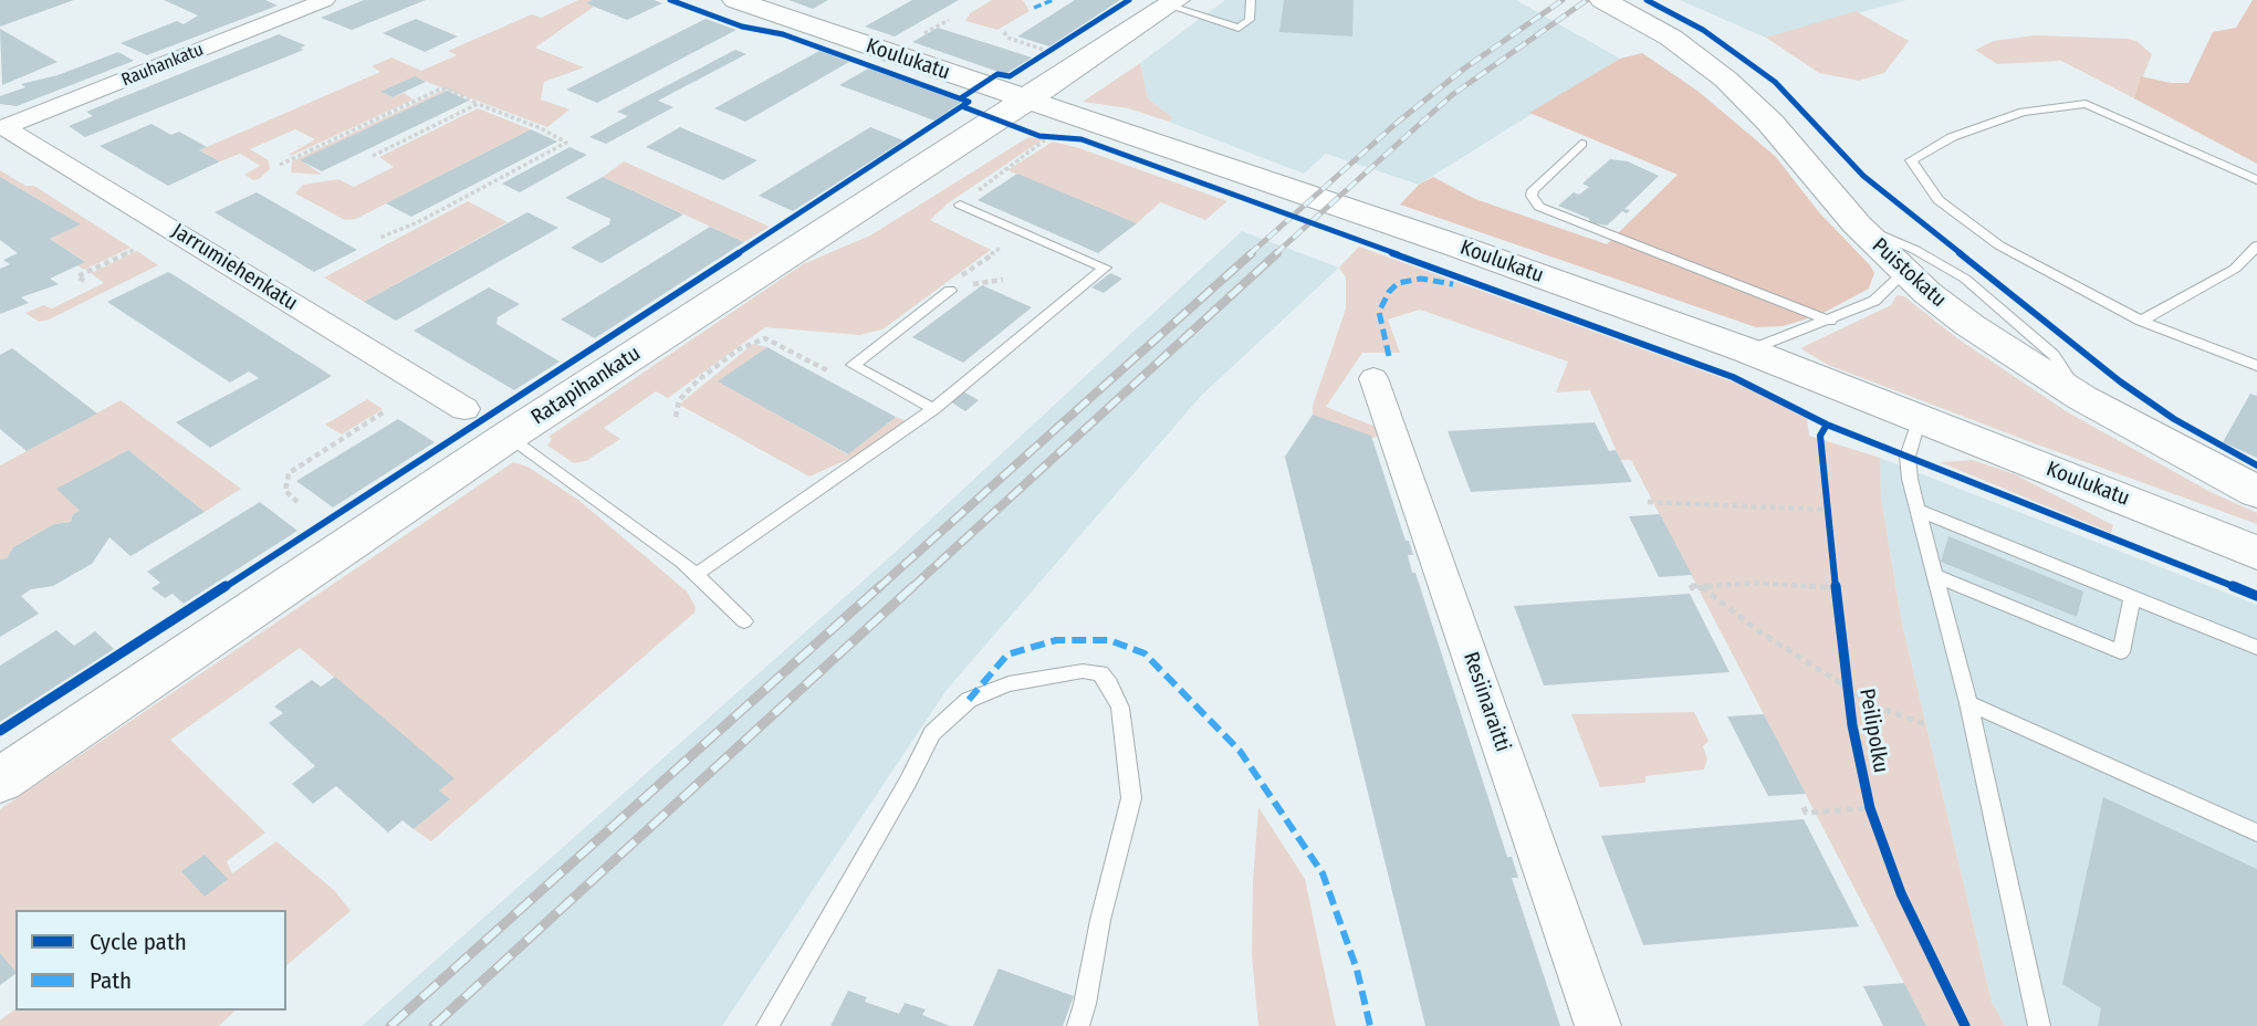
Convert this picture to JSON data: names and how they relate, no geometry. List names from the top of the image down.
{
  "streets": {
    "main road": ["Koulukatu", "Puistokatu", "Ratapihankatu"],
    "street": ["Rauhankatu", "Jarrumiehenkatu", "Resiinaraitti"],
    "cycle path": ["Peilipolku"]
  },
  "crossings": [
    ["Koulukatu", "Ratapihankatu"],
    ["Rauhankatu", "Jarrumiehenkatu"]
  ],
  "legend": ["Cycle path", "Path"]
}
